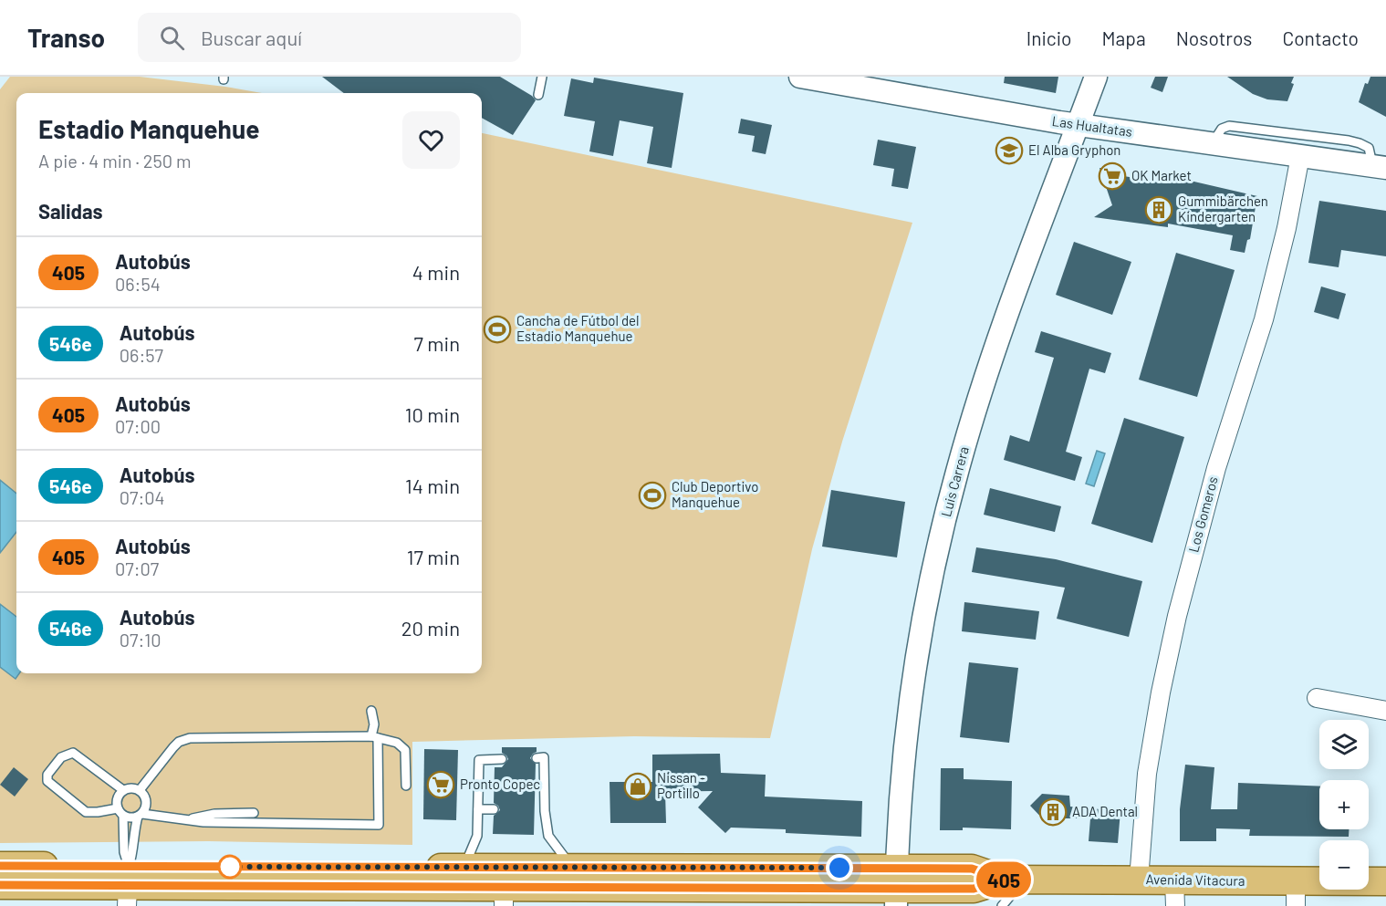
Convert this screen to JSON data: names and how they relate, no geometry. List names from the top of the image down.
{
  "streets": {
    "main road": ["Avenida Vitacura"],
    "street": ["Las Hualtatas", "Luis Carrera", "Los Gomeros"]
  },
  "crossings": [
    ["Las Hualtatas", "Luis Carrera"],
    ["Las Hualtatas", "Los Gomeros"],
    ["Luis Carrera", "Avenida Vitacura"],
    ["Los Gomeros", "Avenida Vitacura"]
  ],
  "places": {
    "school or university": ["El Alba Gryphon"],
    "supermarket": ["OK Market", "Pronto Copec"],
    "building": ["Gummibärchen Kindergarten", "ADA Dental"],
    "sports": ["Cancha de Fútbol del Estadio Manquehue", "Club Deportivo Manquehue"],
    "shop": ["Nissan - Portillo"]
  },
  "lines": ["bus line 405"],
  "page": {
    "header": "Transo",
    "search": "Buscar aquí",
    "nav": [
      "Inicio",
      "Mapa",
      "Nosotros",
      "Contacto"
    ],
    "on_map": "405",
    "heading": [
      ["Estadio Manquehue", "A pie · 4 min · 250 m"],
      "Salidas"
    ],
    "list": [
      {
        "mark": "405",
        "name": "Autobús",
        "note": "06:54",
        "value": "4 min"
      },
      {
        "mark": "546e",
        "name": "Autobús",
        "note": "06:57",
        "value": "7 min"
      },
      {
        "mark": "405",
        "name": "Autobús",
        "note": "07:00",
        "value": "10 min"
      },
      {
        "mark": "546e",
        "name": "Autobús",
        "note": "07:04",
        "value": "14 min"
      },
      {
        "mark": "405",
        "name": "Autobús",
        "note": "07:07",
        "value": "17 min"
      },
      {
        "mark": "546e",
        "name": "Autobús",
        "note": "07:10",
        "value": "20 min"
      }
    ],
    "map_buttons": ["+", "−"]
  }
}
